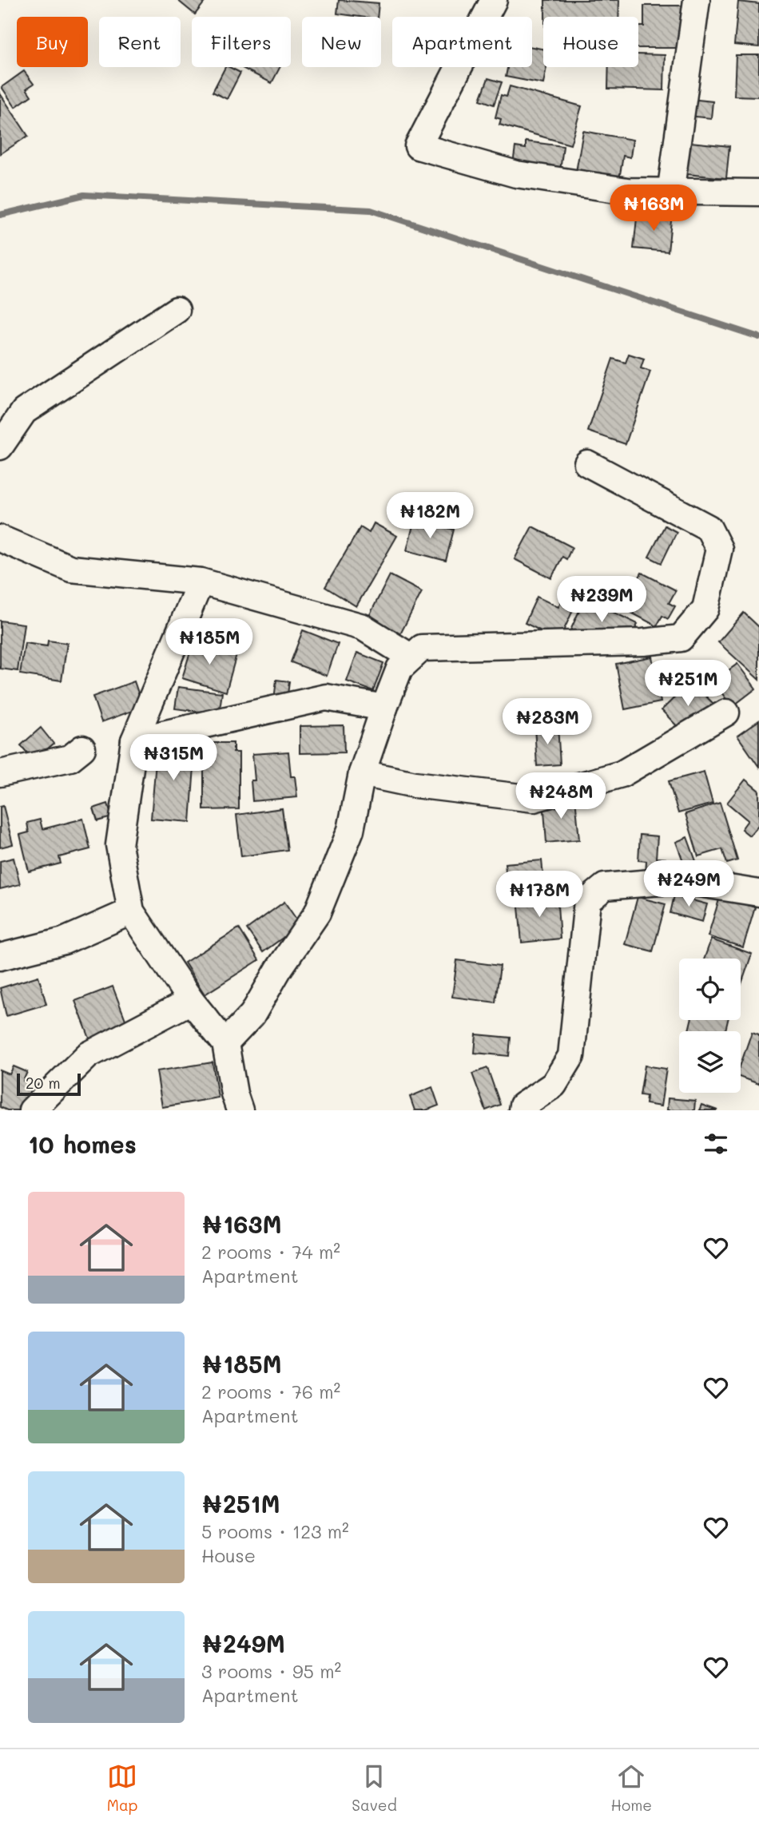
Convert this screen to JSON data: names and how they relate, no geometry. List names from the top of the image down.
{
  "scale_bar": "20 m",
  "page": {
    "chip": [
      "Buy",
      "Rent",
      "Filters",
      "New",
      "Apartment",
      "House"
    ],
    "price": [
      "₦163M",
      "₦182M",
      "₦239M",
      "₦185M",
      "₦251M",
      "₦283M",
      "₦315M",
      "₦248M",
      "₦249M",
      "₦178M"
    ],
    "scale": "20 m",
    "heading": "10 homes",
    "list": [
      {
        "name": "₦163M",
        "note": "2 rooms · 74 m² · Apartment"
      },
      {
        "name": "₦185M",
        "note": "2 rooms · 76 m² · Apartment"
      },
      {
        "name": "₦251M",
        "note": "5 rooms · 123 m² · House"
      },
      {
        "name": "₦249M",
        "note": "3 rooms · 95 m² · Apartment"
      }
    ],
    "tabs": ["Map", "Saved", "Home"]
  }
}
